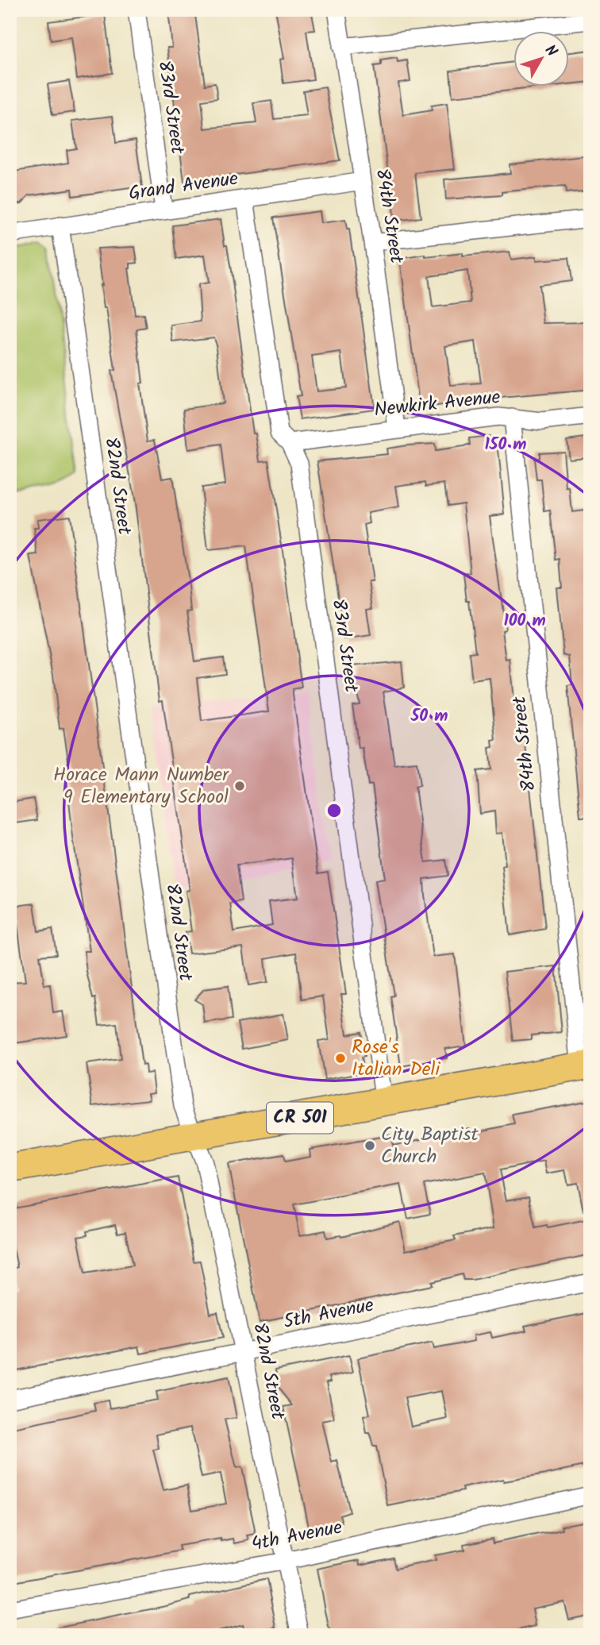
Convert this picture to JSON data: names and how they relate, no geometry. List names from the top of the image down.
{
  "streets": {
    "main road": ["CR 501"],
    "street": [
      "83rd Street",
      "Grand Avenue",
      "84th Street",
      "Newkirk Avenue",
      "82nd Street",
      "5th Avenue",
      "4th Avenue"
    ]
  },
  "crossings": [
    ["83rd Street", "Grand Avenue"],
    ["83rd Street", "Newkirk Avenue"],
    ["83rd Street", "CR 501"],
    ["Grand Avenue", "84th Street"],
    ["Grand Avenue", "82nd Street"],
    ["84th Street", "Newkirk Avenue"],
    ["84th Street", "CR 501"],
    ["82nd Street", "CR 501"],
    ["82nd Street", "5th Avenue"],
    ["82nd Street", "4th Avenue"]
  ],
  "places": ["Horace Mann Number 9 Elementary School", "Rose's Italian Deli", "City Baptist Church"],
  "north": "top right",
  "rings": ["150 m", "100 m", "50 m"]
}
